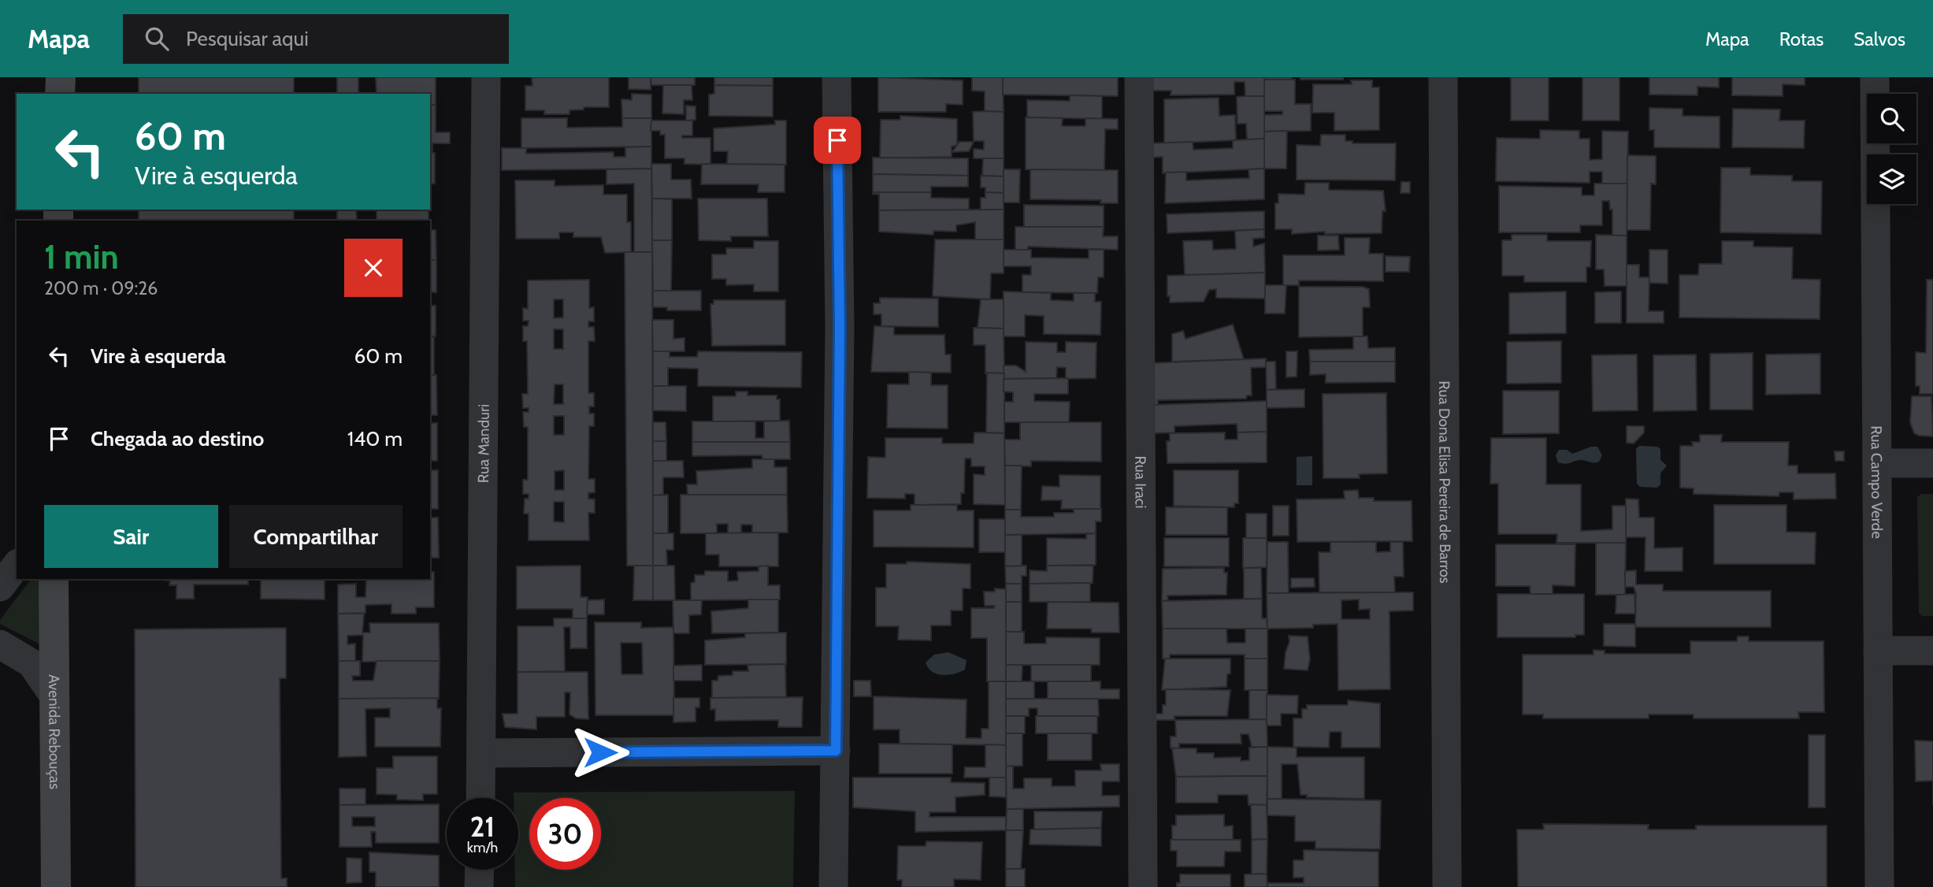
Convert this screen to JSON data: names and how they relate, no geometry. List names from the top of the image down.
{
  "streets": {
    "street": [
      "Rua Manduri",
      "Rua Iraci",
      "Rua Dona Elisa Pereira de Barros",
      "Rua Campo Verde",
      "Avenida Rebouças"
    ]
  },
  "page": {
    "header": "Mapa",
    "search": "Pesquisar aqui",
    "nav": ["Mapa", "Rotas", "Salvos"],
    "turn": ["60 m", "Vire à esquerda"],
    "heading": ["1 min", "200 m · 09:26"],
    "list": [
      {
        "name": "Vire à esquerda",
        "value": "60 m"
      },
      {
        "name": "Chegada ao destino",
        "value": "140 m"
      }
    ],
    "buttons": ["Sair", "Compartilhar"],
    "speed": "21 km/h",
    "limit": "30"
  }
}
